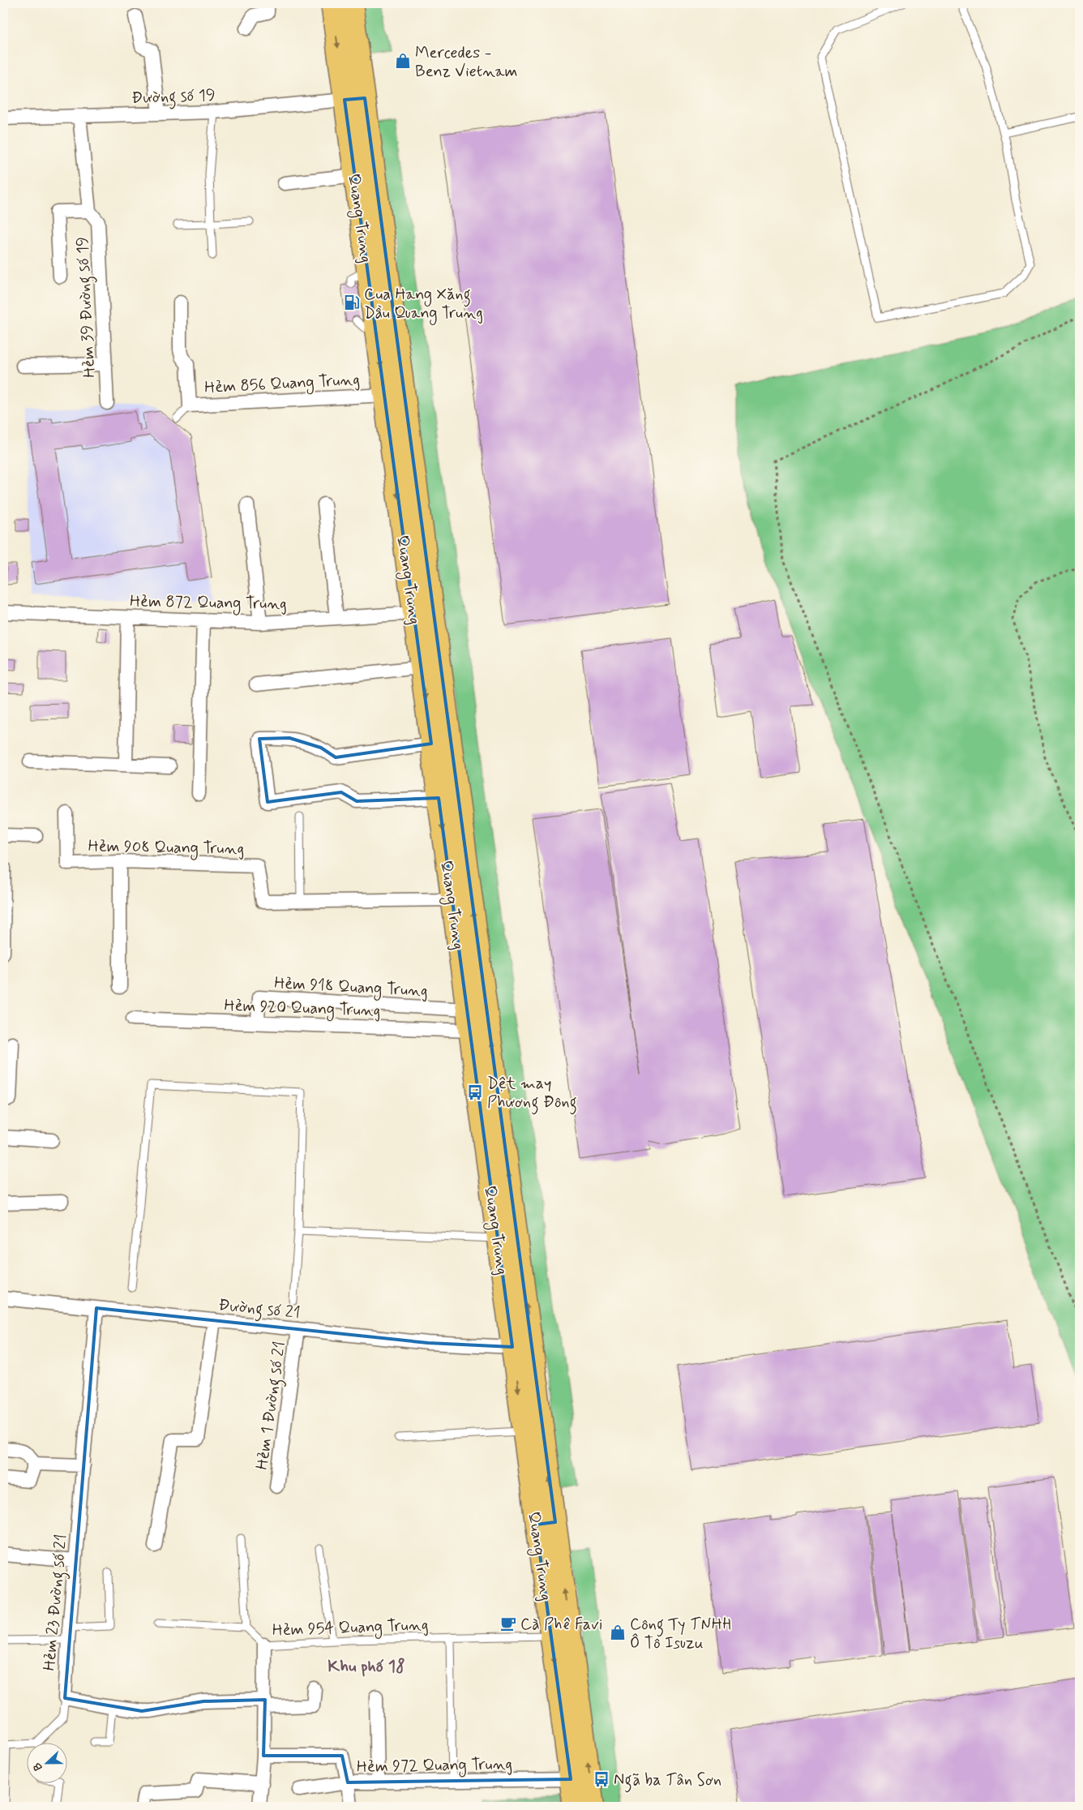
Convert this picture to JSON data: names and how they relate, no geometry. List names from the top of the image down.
{
  "streets": {
    "main road": ["Quang Trung"],
    "street": [
      "Đường số 19",
      "Hẻm 39 Đường số 19",
      "Hẻm 856 Quang Trung",
      "Hẻm 872 Quang Trung",
      "Hẻm 908 Quang Trung",
      "Hẻm 918 Quang Trung",
      "Hẻm 920 Quang Trung",
      "Đường số 21",
      "Hẻm 1 Đường số 21",
      "Hẻm 23 Đường số 21",
      "Hẻm 972 Quang Trung"
    ],
    "lane": ["Hẻm 954 Quang Trung"]
  },
  "crossings": [
    ["Đường số 19", "Quang Trung"],
    ["Đường số 19", "Hẻm 39 Đường số 19"],
    ["Quang Trung", "Hẻm 856 Quang Trung"],
    ["Quang Trung", "Hẻm 872 Quang Trung"],
    ["Quang Trung", "Hẻm 908 Quang Trung"],
    ["Quang Trung", "Hẻm 918 Quang Trung"],
    ["Quang Trung", "Hẻm 920 Quang Trung"],
    ["Quang Trung", "Đường số 21"],
    ["Quang Trung", "Hẻm 954 Quang Trung"],
    ["Quang Trung", "Hẻm 972 Quang Trung"],
    ["Hẻm 918 Quang Trung", "Hẻm 920 Quang Trung"],
    ["Đường số 21", "Hẻm 1 Đường số 21"],
    ["Đường số 21", "Hẻm 23 Đường số 21"]
  ],
  "districts": ["Khu phố 18"],
  "places": {
    "shop": ["Mercedes - Benz Vietnam", "Công Ty TNHH Ô Tô Isuzu"],
    "fuel station": ["Cua Hang Xăng Dầu Quang Trung"],
    "bus stop": ["Dệt may Phương Đông", "Ngã ba Tân Sơn"],
    "cafe": ["Cà Phê Favi"]
  },
  "north": "left"
}
